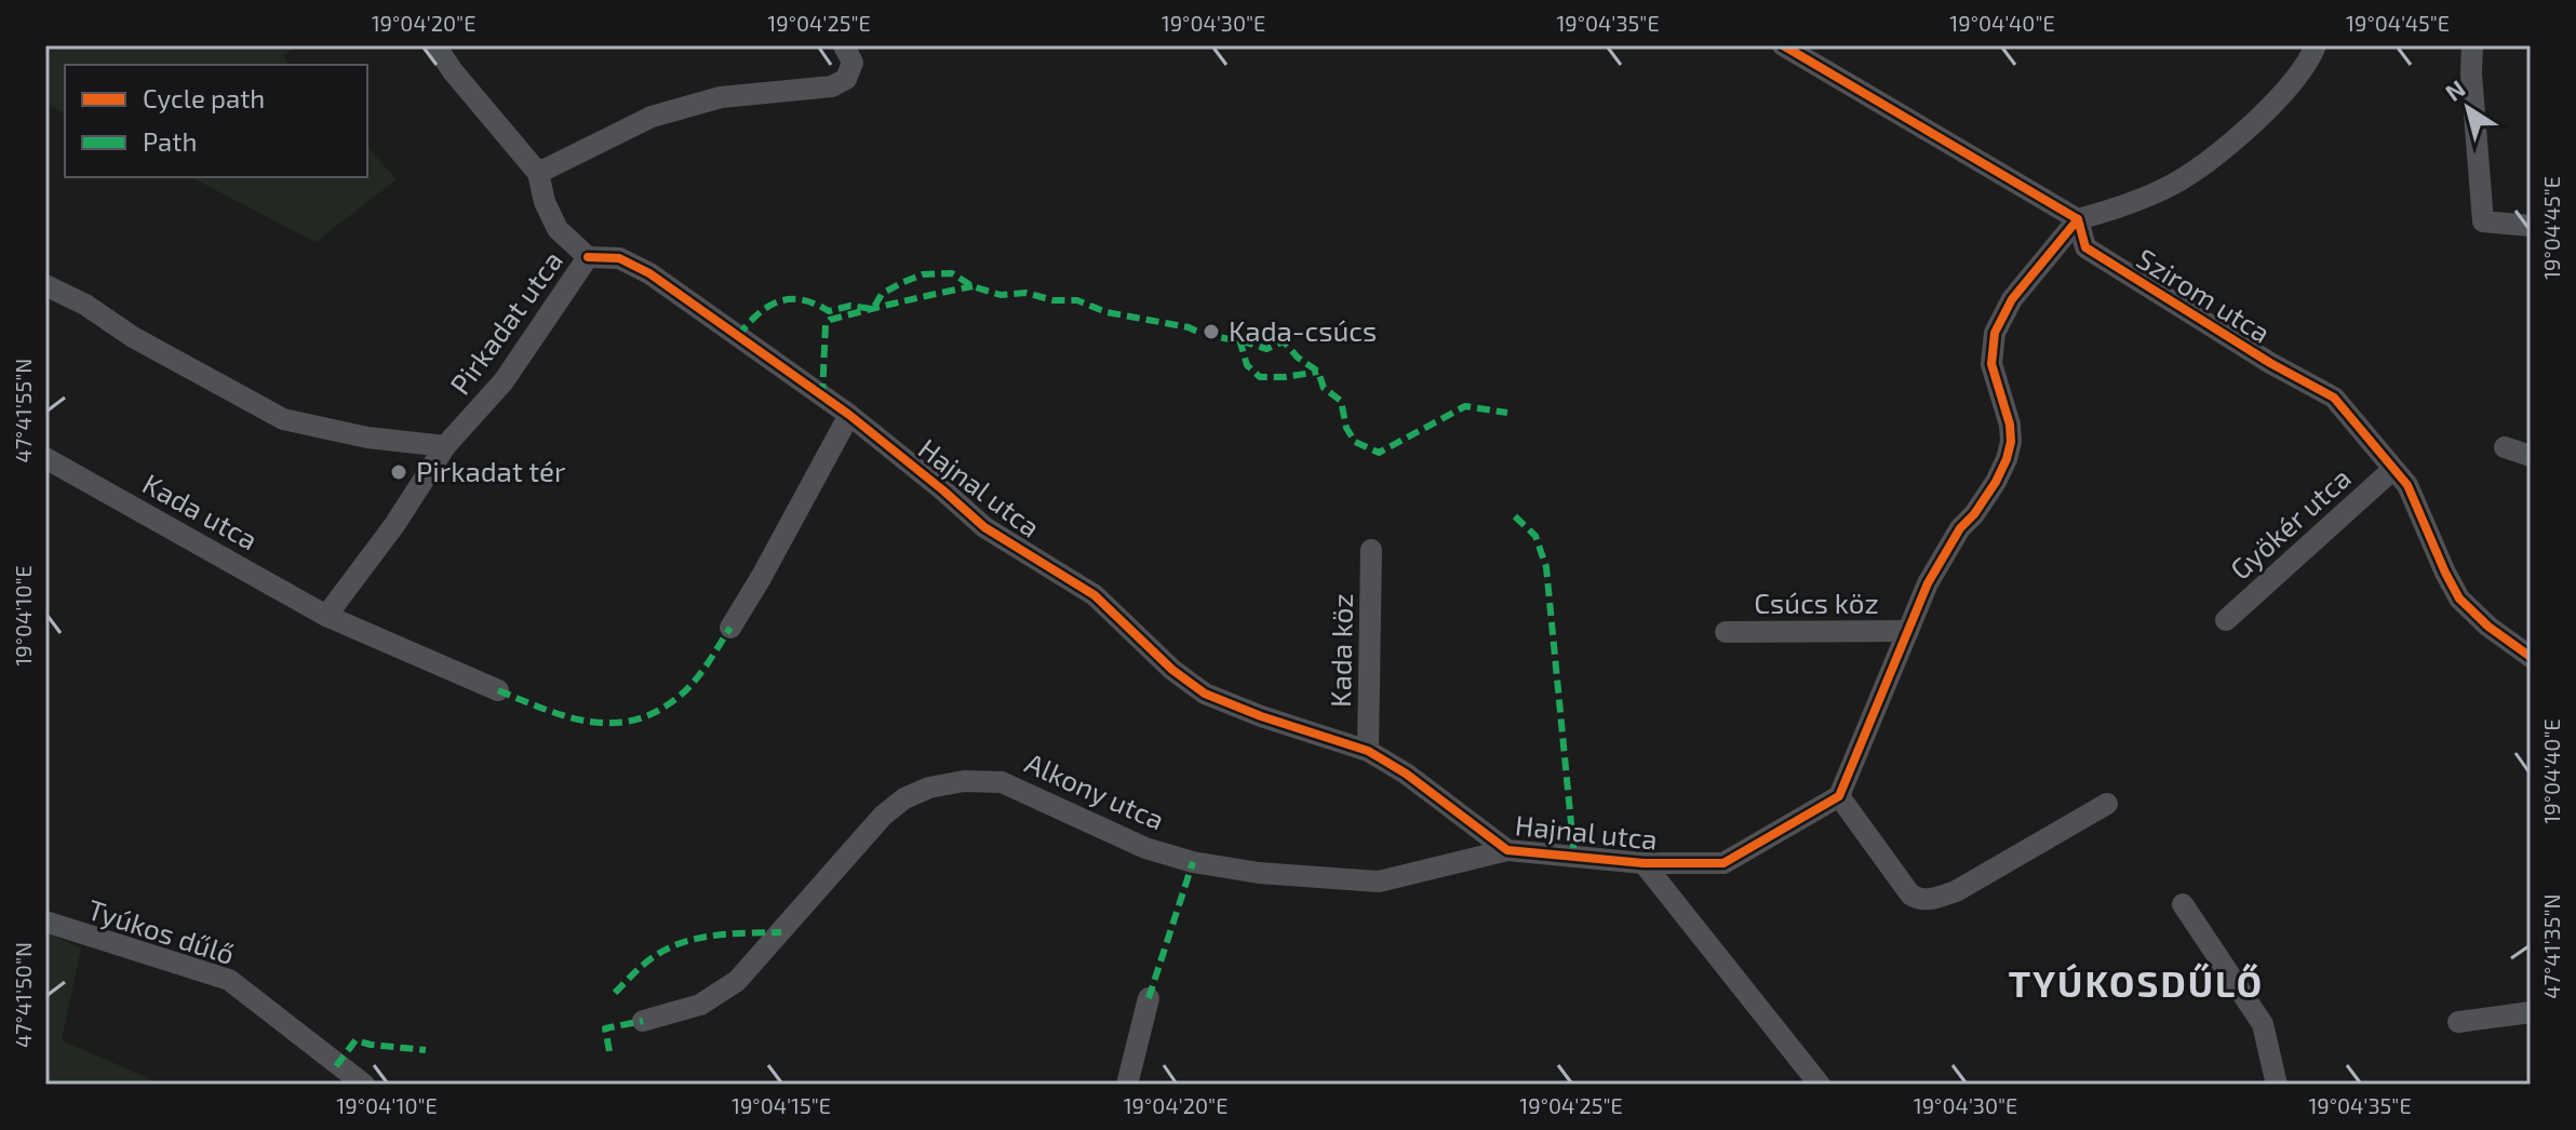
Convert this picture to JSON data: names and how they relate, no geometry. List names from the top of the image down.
{
  "streets": {
    "street": [
      "Szirom utca",
      "Pirkadat utca",
      "Hajnal utca",
      "Kada utca",
      "Gyökér utca",
      "Csúcs köz",
      "Kada köz",
      "Alkony utca",
      "Tyúkos dűlő"
    ]
  },
  "crossings": [
    ["Szirom utca", "Gyökér utca"],
    ["Pirkadat utca", "Hajnal utca"],
    ["Pirkadat utca", "Kada utca"],
    ["Hajnal utca", "Kada köz"],
    ["Hajnal utca", "Alkony utca"]
  ],
  "districts": ["TYÚKOSDŰLŐ"],
  "places": ["Kada-csúcs", "Pirkadat tér"],
  "legend": ["Cycle path", "Path"],
  "north": "top left",
  "coordinates": [
    "19°04'20\"E",
    "19°04'25\"E",
    "19°04'30\"E",
    "19°04'35\"E",
    "19°04'40\"E",
    "19°04'45\"E",
    "47°41'55\"N",
    "19°04'10\"E",
    "47°41'35\"N",
    "47°41'50\"N",
    "19°04'15\"E"
  ]
}
